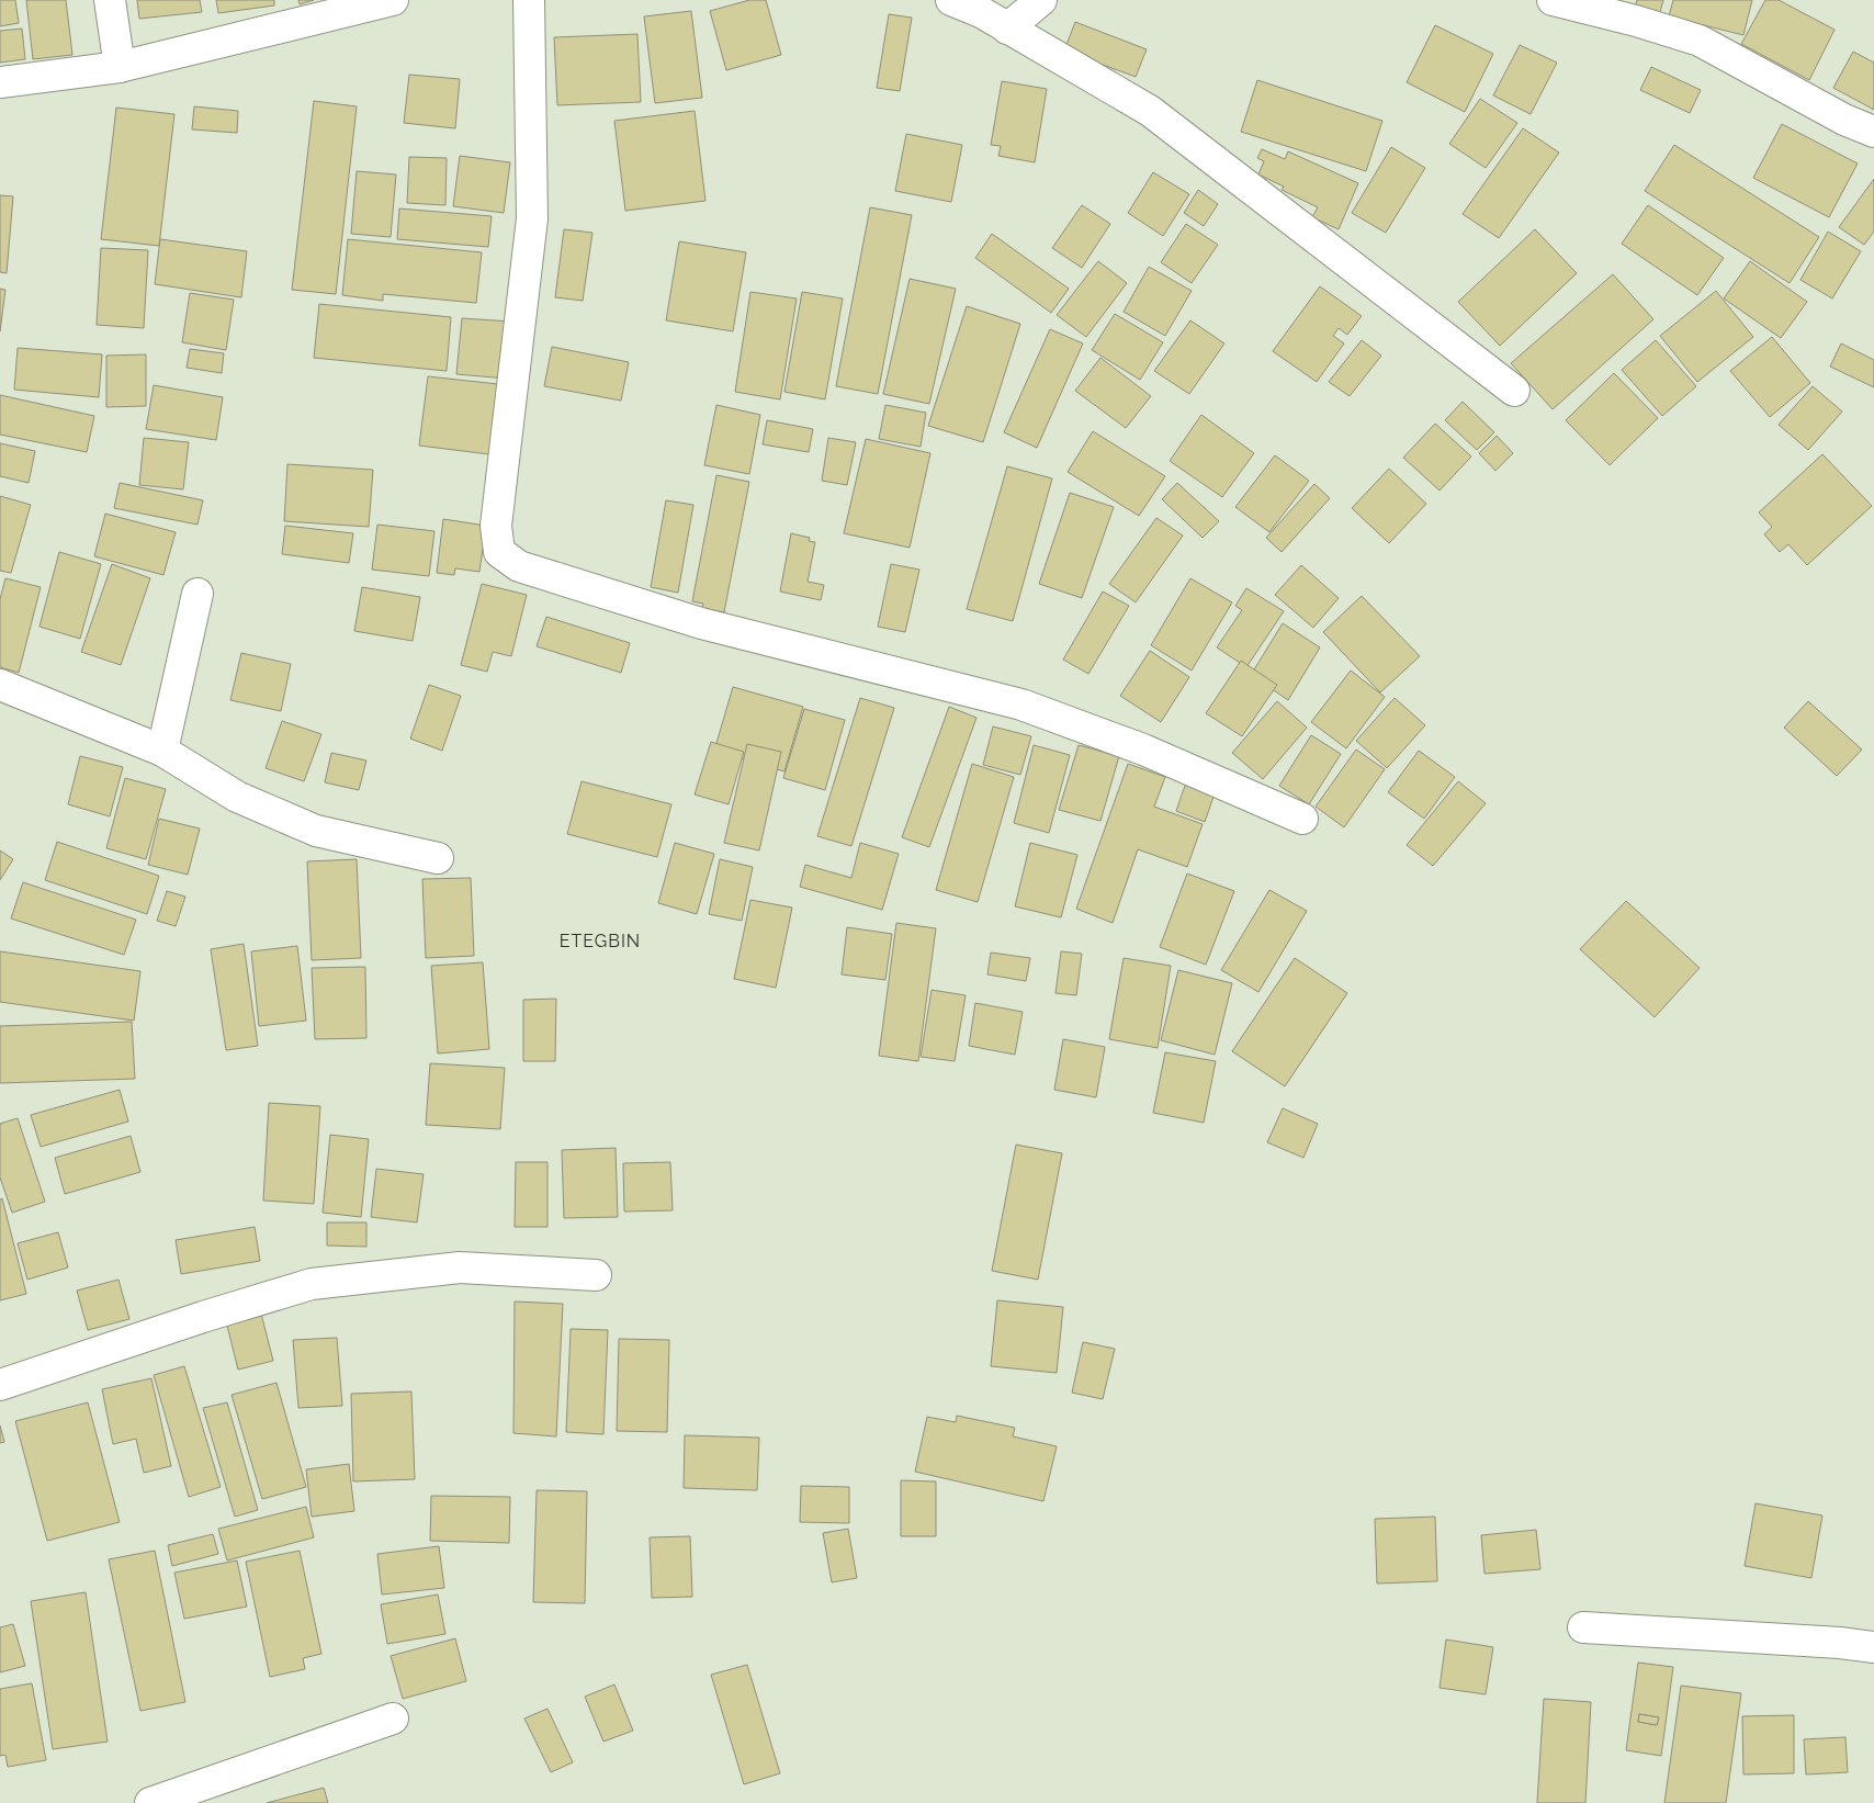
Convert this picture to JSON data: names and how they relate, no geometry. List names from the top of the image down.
{
  "districts": ["ETEGBIN"]
}
